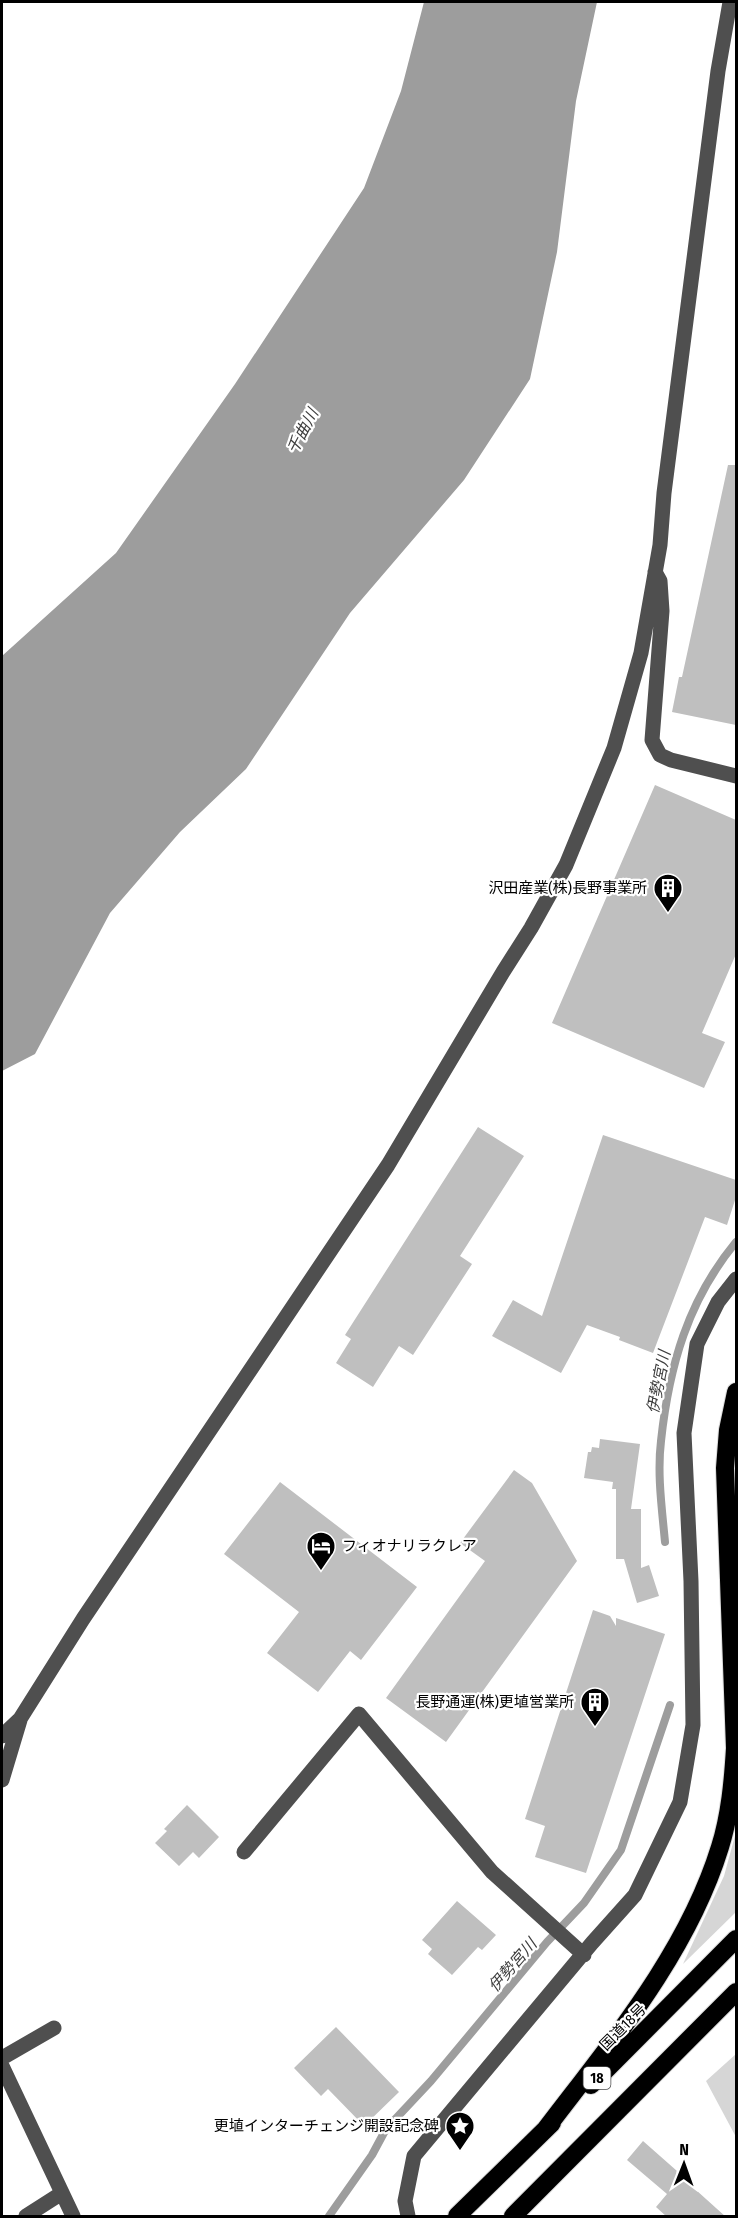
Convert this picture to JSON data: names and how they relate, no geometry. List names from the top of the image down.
{
  "streets": {
    "highway": ["国道18号", "18"]
  },
  "water": ["千曲川", "伊勢宮川"],
  "places": {
    "building": ["沢田産業(株)長野事業所", "長野通運(株)更埴営業所"],
    "hotel": ["フィオナリラクレア"],
    "place": ["更埴インターチェンジ開設記念碑"]
  },
  "north": "top"
}
